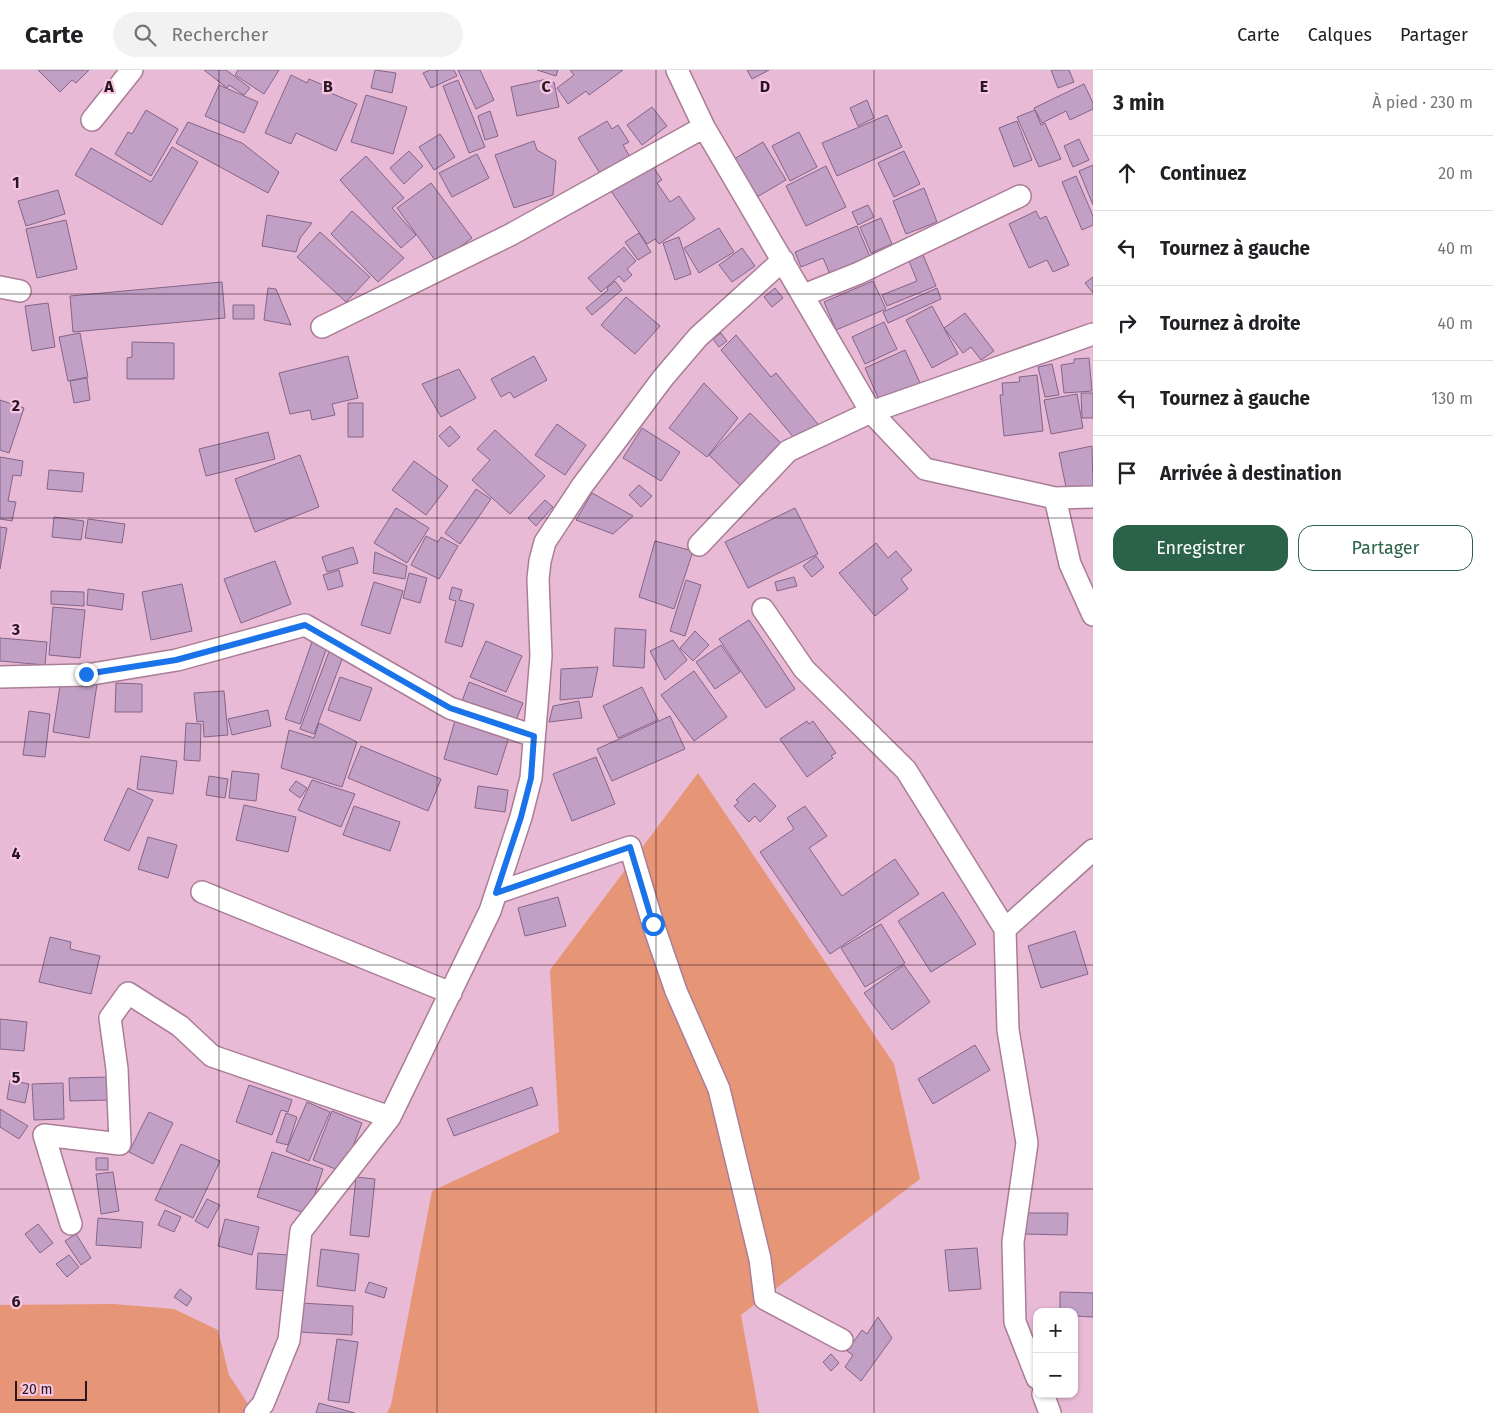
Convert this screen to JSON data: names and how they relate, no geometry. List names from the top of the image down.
{
  "scale_bar": "20 m",
  "page": {
    "header": "Carte",
    "search": "Rechercher",
    "nav": ["Carte", "Calques", "Partager"],
    "heading": ["3 min", "À pied · 230 m"],
    "list": [
      ["Continuez", "20 m"],
      ["Tournez à gauche", "40 m"],
      ["Tournez à droite", "40 m"],
      ["Tournez à gauche", "130 m"],
      "Arrivée à destination"
    ],
    "buttons": ["Enregistrer", "Partager"],
    "map_buttons": ["+", "−"],
    "scale": "20 m"
  },
  "grid": {
    "columns": [
      "A",
      "B",
      "C",
      "D",
      "E"
    ],
    "rows": [
      "1",
      "2",
      "3",
      "4",
      "5",
      "6"
    ]
  }
}
